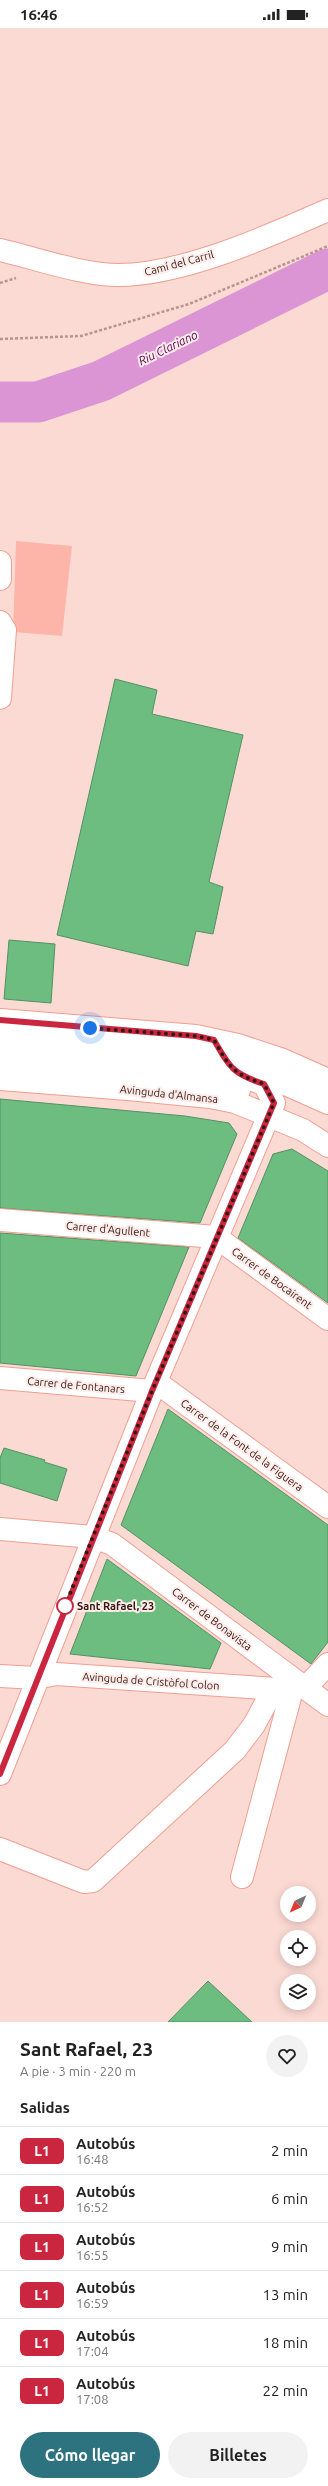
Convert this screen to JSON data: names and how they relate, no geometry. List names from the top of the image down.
{
  "streets": {
    "street": [
      "Camí del Carril",
      "Avinguda d'Almansa",
      "Carrer d'Agullent",
      "Carrer de Bocairent",
      "Carrer de Fontanars",
      "Carrer de la Font de la Figuera",
      "Carrer de Bonavista",
      "Avinguda de Cristòfol Colon"
    ]
  },
  "crossings": [
    ["Carrer d'Agullent", "Carrer de Bocairent"],
    ["Carrer de Fontanars", "Carrer de la Font de la Figuera"],
    ["Carrer de Bonavista", "Avinguda de Cristòfol Colon"]
  ],
  "water": ["Riu Clariano"],
  "places": ["Sant Rafael, 23"],
  "lines": ["bus line L1"],
  "north": "bottom left",
  "page": {
    "status": "16:46",
    "heading": [
      ["Sant Rafael, 23", "A pie · 3 min · 220 m"],
      "Salidas"
    ],
    "list": [
      {
        "mark": "L1",
        "name": "Autobús",
        "note": "16:48",
        "value": "2 min"
      },
      {
        "mark": "L1",
        "name": "Autobús",
        "note": "16:52",
        "value": "6 min"
      },
      {
        "mark": "L1",
        "name": "Autobús",
        "note": "16:55",
        "value": "9 min"
      },
      {
        "mark": "L1",
        "name": "Autobús",
        "note": "16:59",
        "value": "13 min"
      },
      {
        "mark": "L1",
        "name": "Autobús",
        "note": "17:04",
        "value": "18 min"
      },
      {
        "mark": "L1",
        "name": "Autobús",
        "note": "17:08",
        "value": "22 min"
      }
    ],
    "buttons": ["Cómo llegar", "Billetes"]
  }
}
